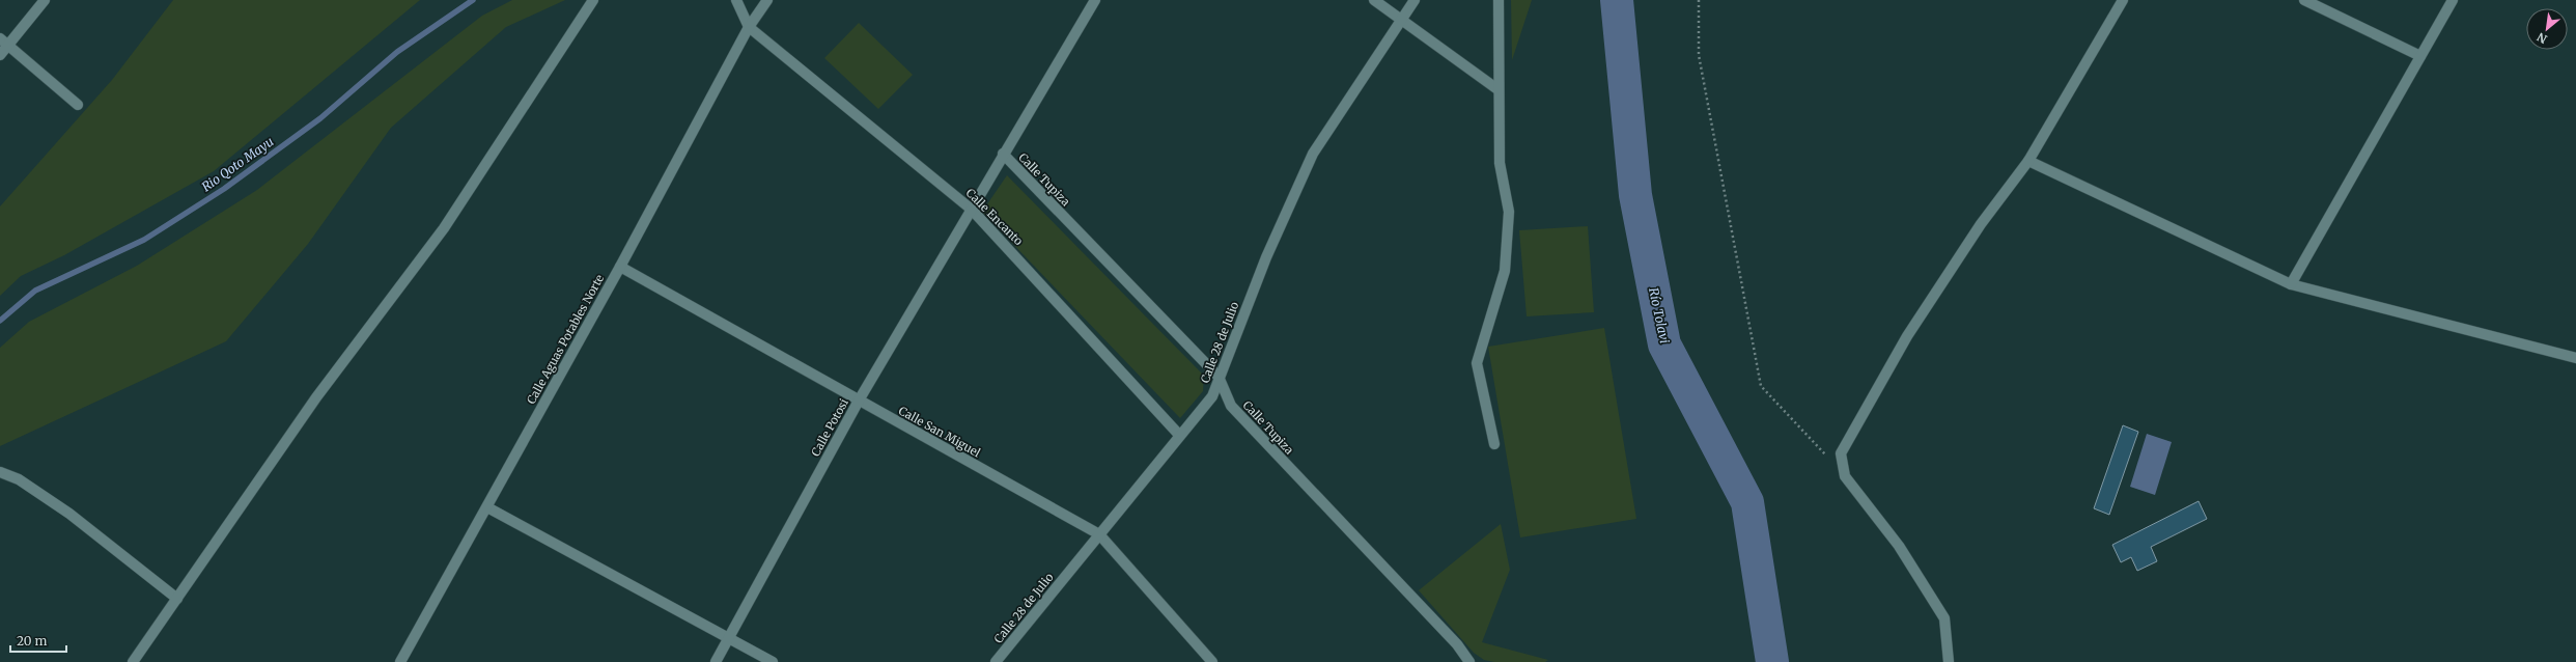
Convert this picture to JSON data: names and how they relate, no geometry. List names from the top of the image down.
{
  "streets": {
    "street": [
      "Calle Tupiza",
      "Calle Encanto",
      "Calle Aguas Potables Norte",
      "Calle 28 de Julio",
      "Calle Potosi",
      "Calle San Miguel"
    ]
  },
  "crossings": [
    ["Calle Tupiza", "Calle 28 de Julio"],
    ["Calle Tupiza", "Calle Potosi"],
    ["Calle Encanto", "Calle Aguas Potables Norte"],
    ["Calle Encanto", "Calle 28 de Julio"],
    ["Calle Encanto", "Calle Potosi"],
    ["Calle Aguas Potables Norte", "Calle San Miguel"],
    ["Calle 28 de Julio", "Calle San Miguel"],
    ["Calle Potosi", "Calle San Miguel"]
  ],
  "water": ["Rio Qoto Mayu", "Río Tolavi"],
  "scale_bar": "20 m",
  "north": "bottom left"
}
